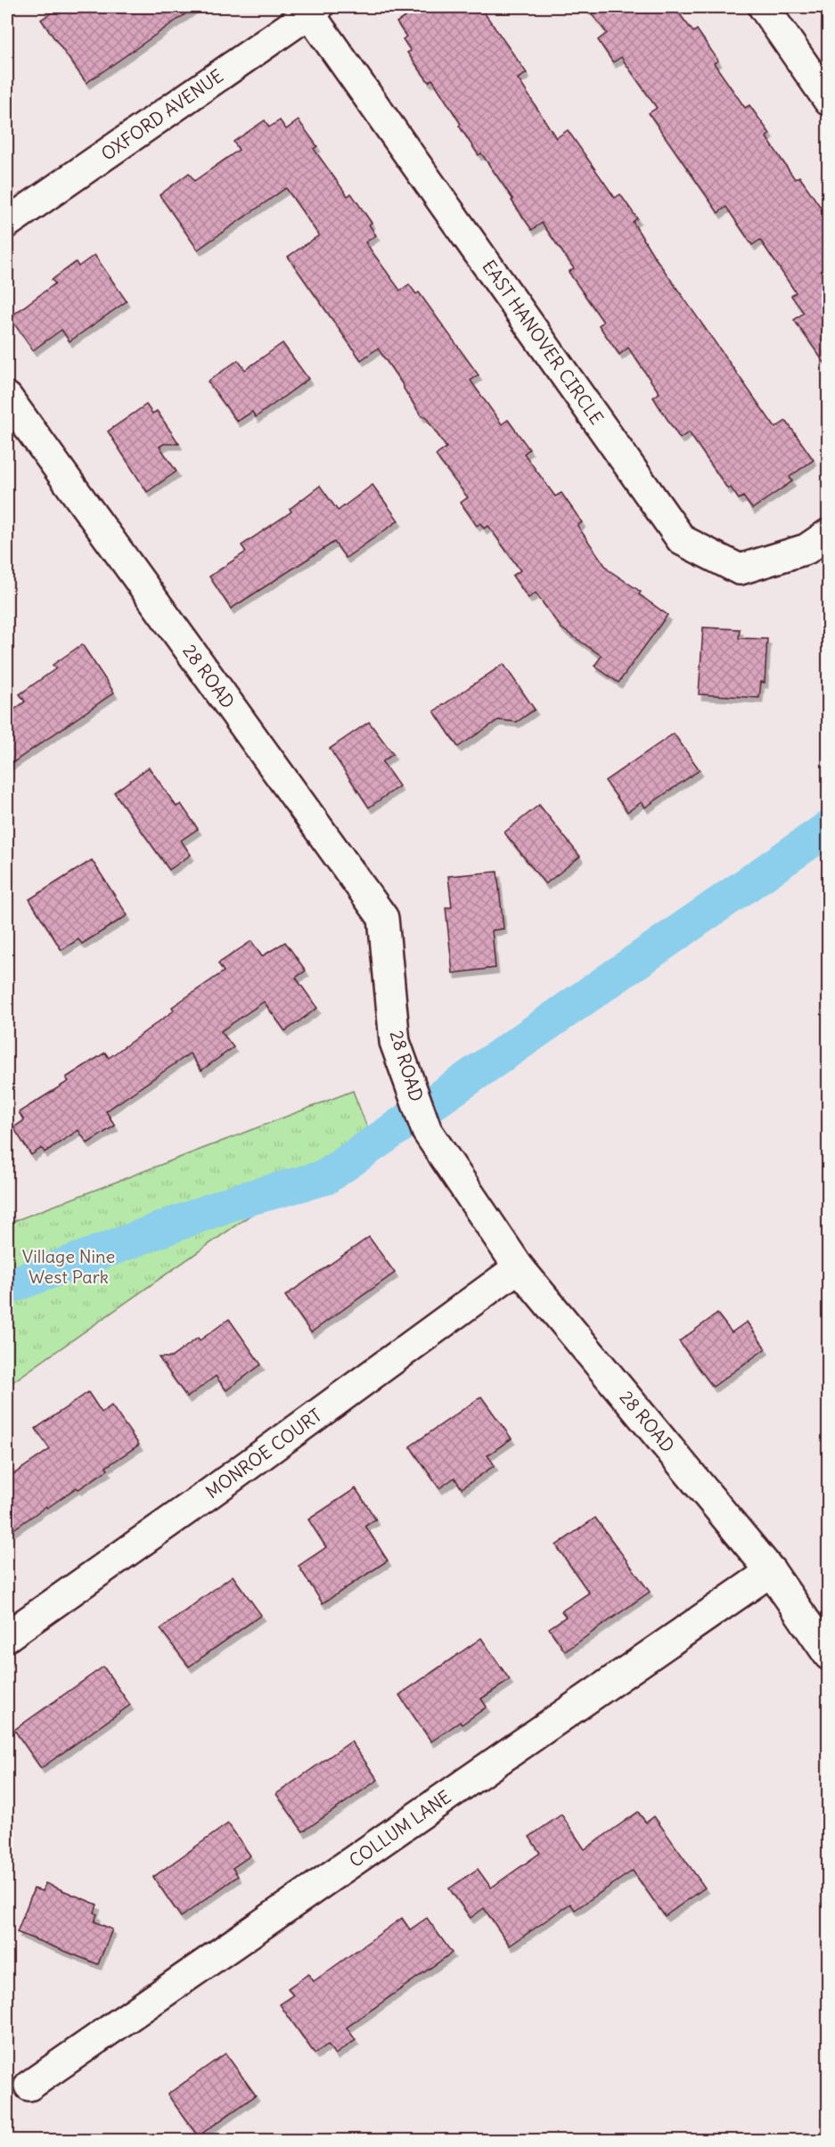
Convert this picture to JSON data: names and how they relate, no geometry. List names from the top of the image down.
{
  "streets": {
    "street": [
      "OXFORD AVENUE",
      "EAST HANOVER CIRCLE",
      "28 ROAD",
      "MONROE COURT",
      "COLLUM LANE"
    ]
  },
  "crossings": [
    ["OXFORD AVENUE", "EAST HANOVER CIRCLE"],
    ["28 ROAD", "MONROE COURT"],
    ["28 ROAD", "COLLUM LANE"]
  ],
  "parks": ["Village Nine West Park"]
}
